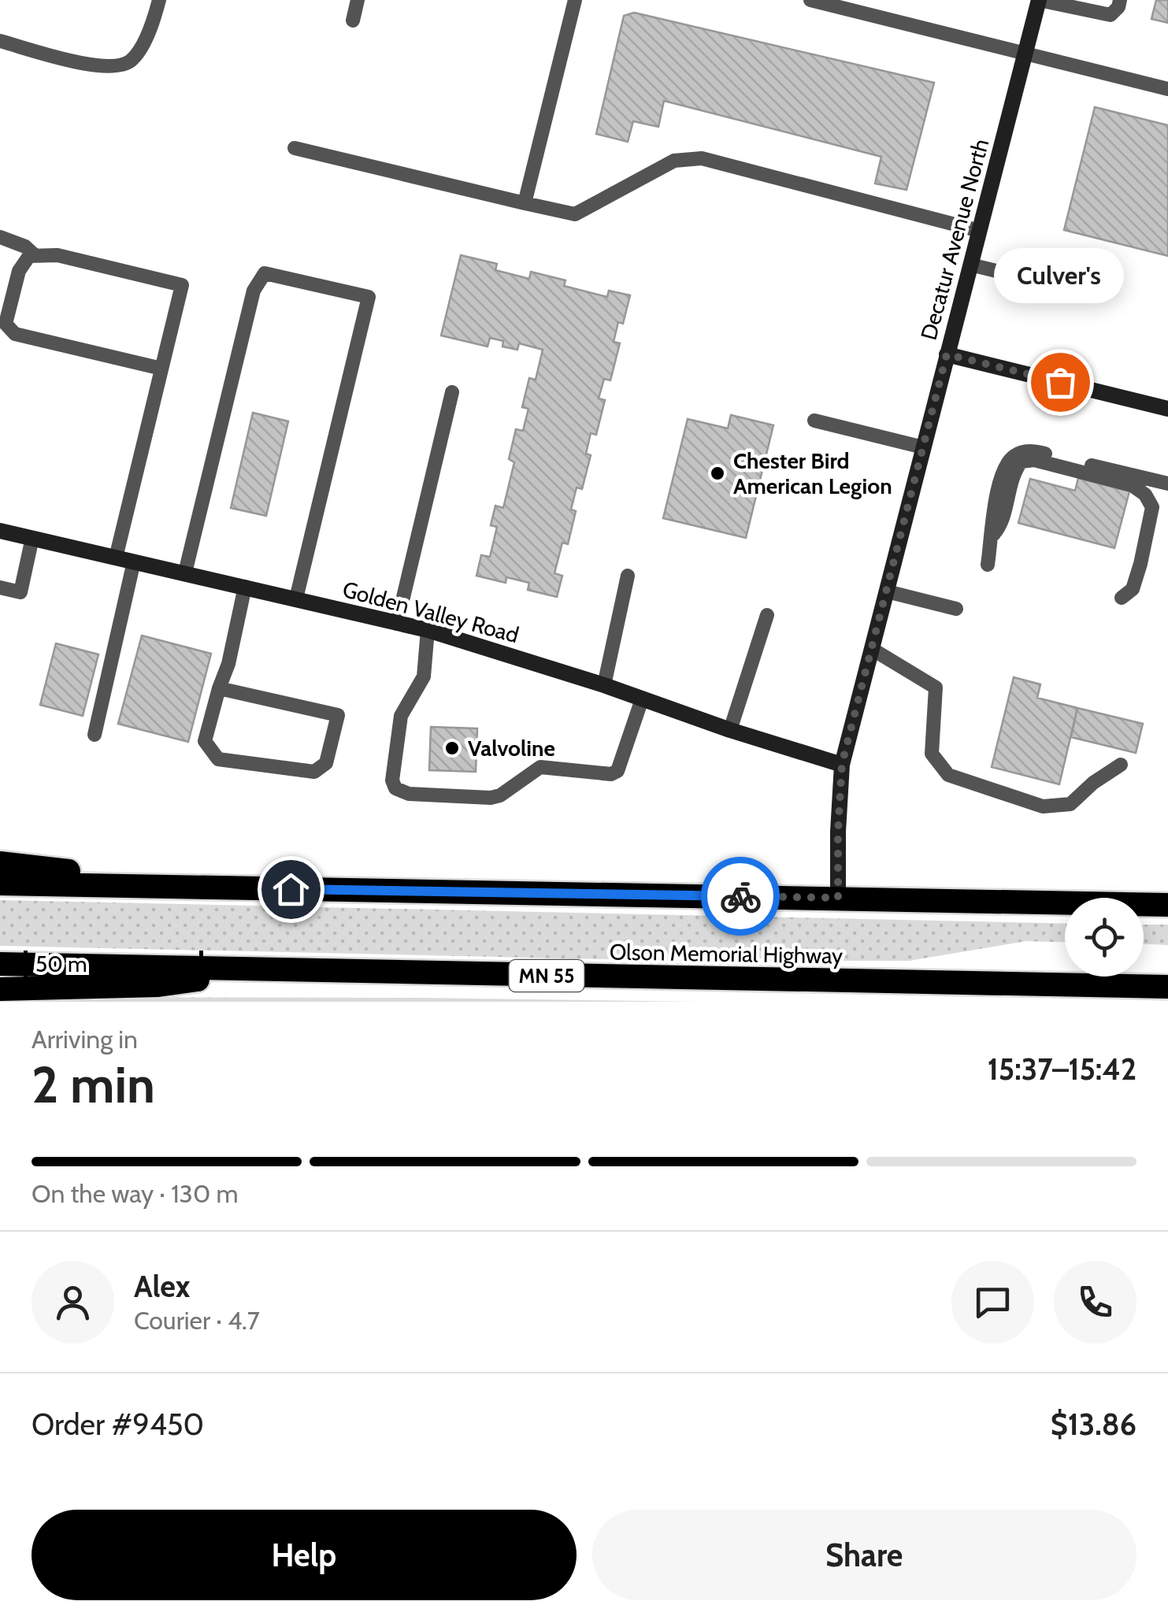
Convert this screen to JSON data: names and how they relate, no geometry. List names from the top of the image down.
{
  "streets": {
    "highway": ["Olson Memorial Highway", "MN 55"],
    "street": ["Decatur Avenue North", "Golden Valley Road"]
  },
  "crossings": [
    ["Decatur Avenue North", "Golden Valley Road"]
  ],
  "places": ["Culver's", "Chester Bird American Legion", "Valvoline"],
  "scale_bar": "50 m",
  "page": {
    "bubble": "Culver's",
    "scale": "50 m",
    "heading": ["2 min", "Arriving in", "15:37–15:42"],
    "panel": [
      "Alex",
      "Courier · 4.7",
      "Order #9450",
      "$13.86"
    ],
    "bar": "On the way · 130 m",
    "buttons": ["Help", "Share"]
  }
}
